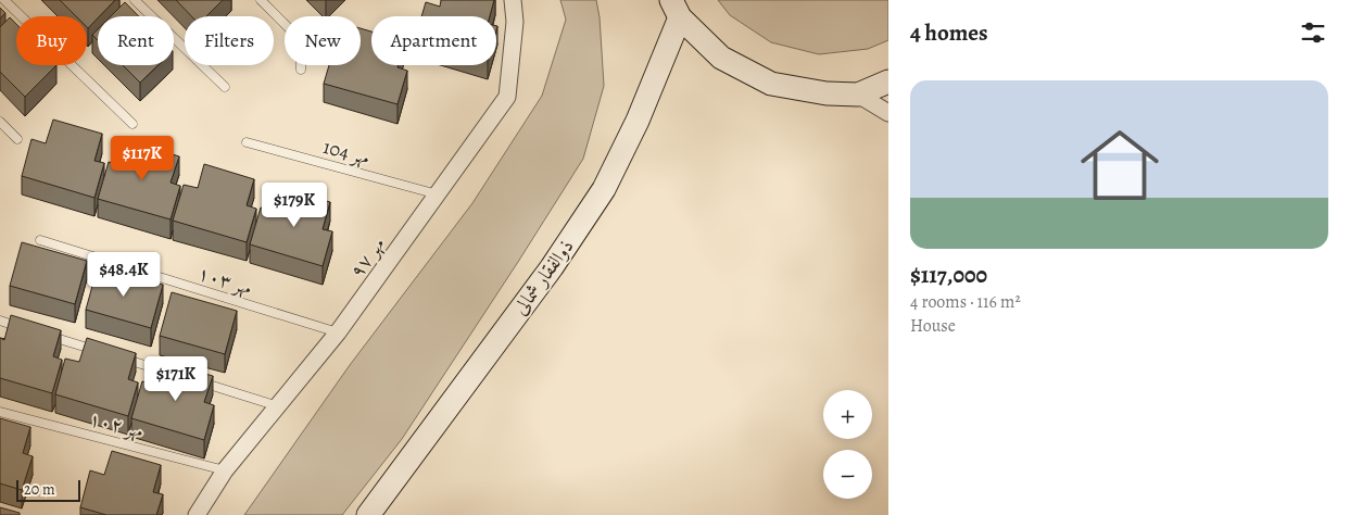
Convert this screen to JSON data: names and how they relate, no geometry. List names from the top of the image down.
{
  "streets": {
    "street": ["مهر ۹۷", "ذوالفقار شمالی"],
    "lane": ["مهر 104", "مهر ۱۰۳", "مهر ۱۰۲"]
  },
  "crossings": [
    ["مهر 104", "مهر ۹۷"],
    ["مهر ۹۷", "مهر ۱۰۳"],
    ["مهر ۹۷", "مهر ۱۰۲"]
  ],
  "scale_bar": "20 m",
  "page": {
    "heading": "4 homes",
    "chip": [
      "Buy",
      "Rent",
      "Filters",
      "New",
      "Apartment"
    ],
    "list": [
      {
        "name": "$117,000",
        "note": "4 rooms · 116 m² · House"
      }
    ],
    "price": [
      "$117K",
      "$179K",
      "$48.4K",
      "$171K"
    ],
    "map_buttons": ["+", "−"],
    "scale": "20 m"
  }
}
